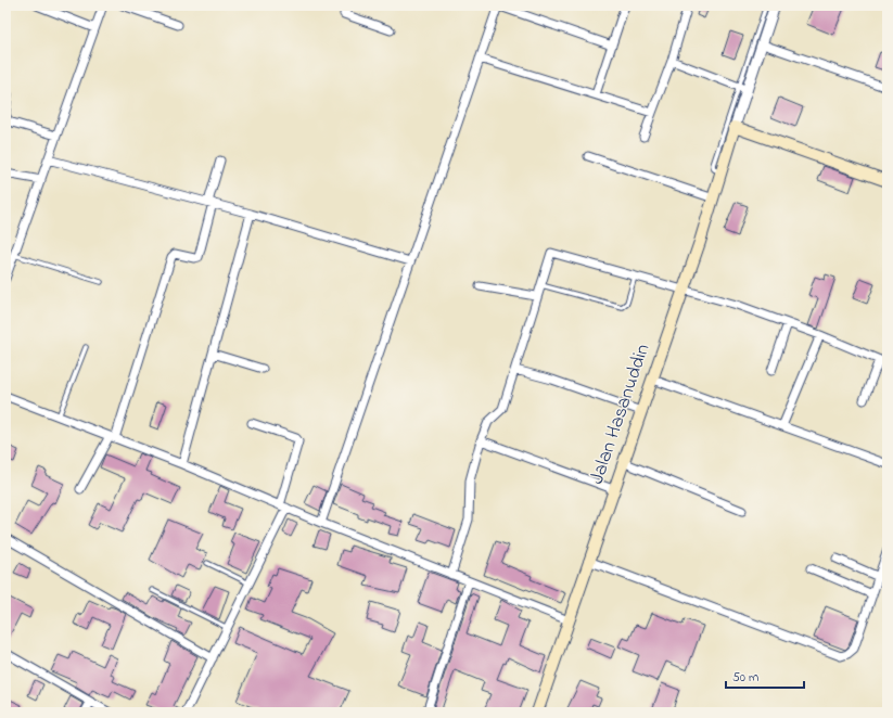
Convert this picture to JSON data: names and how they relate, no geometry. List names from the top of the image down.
{
  "streets": {
    "main road": ["Jalan Hasanuddin"]
  },
  "scale_bar": "50 m"
}
